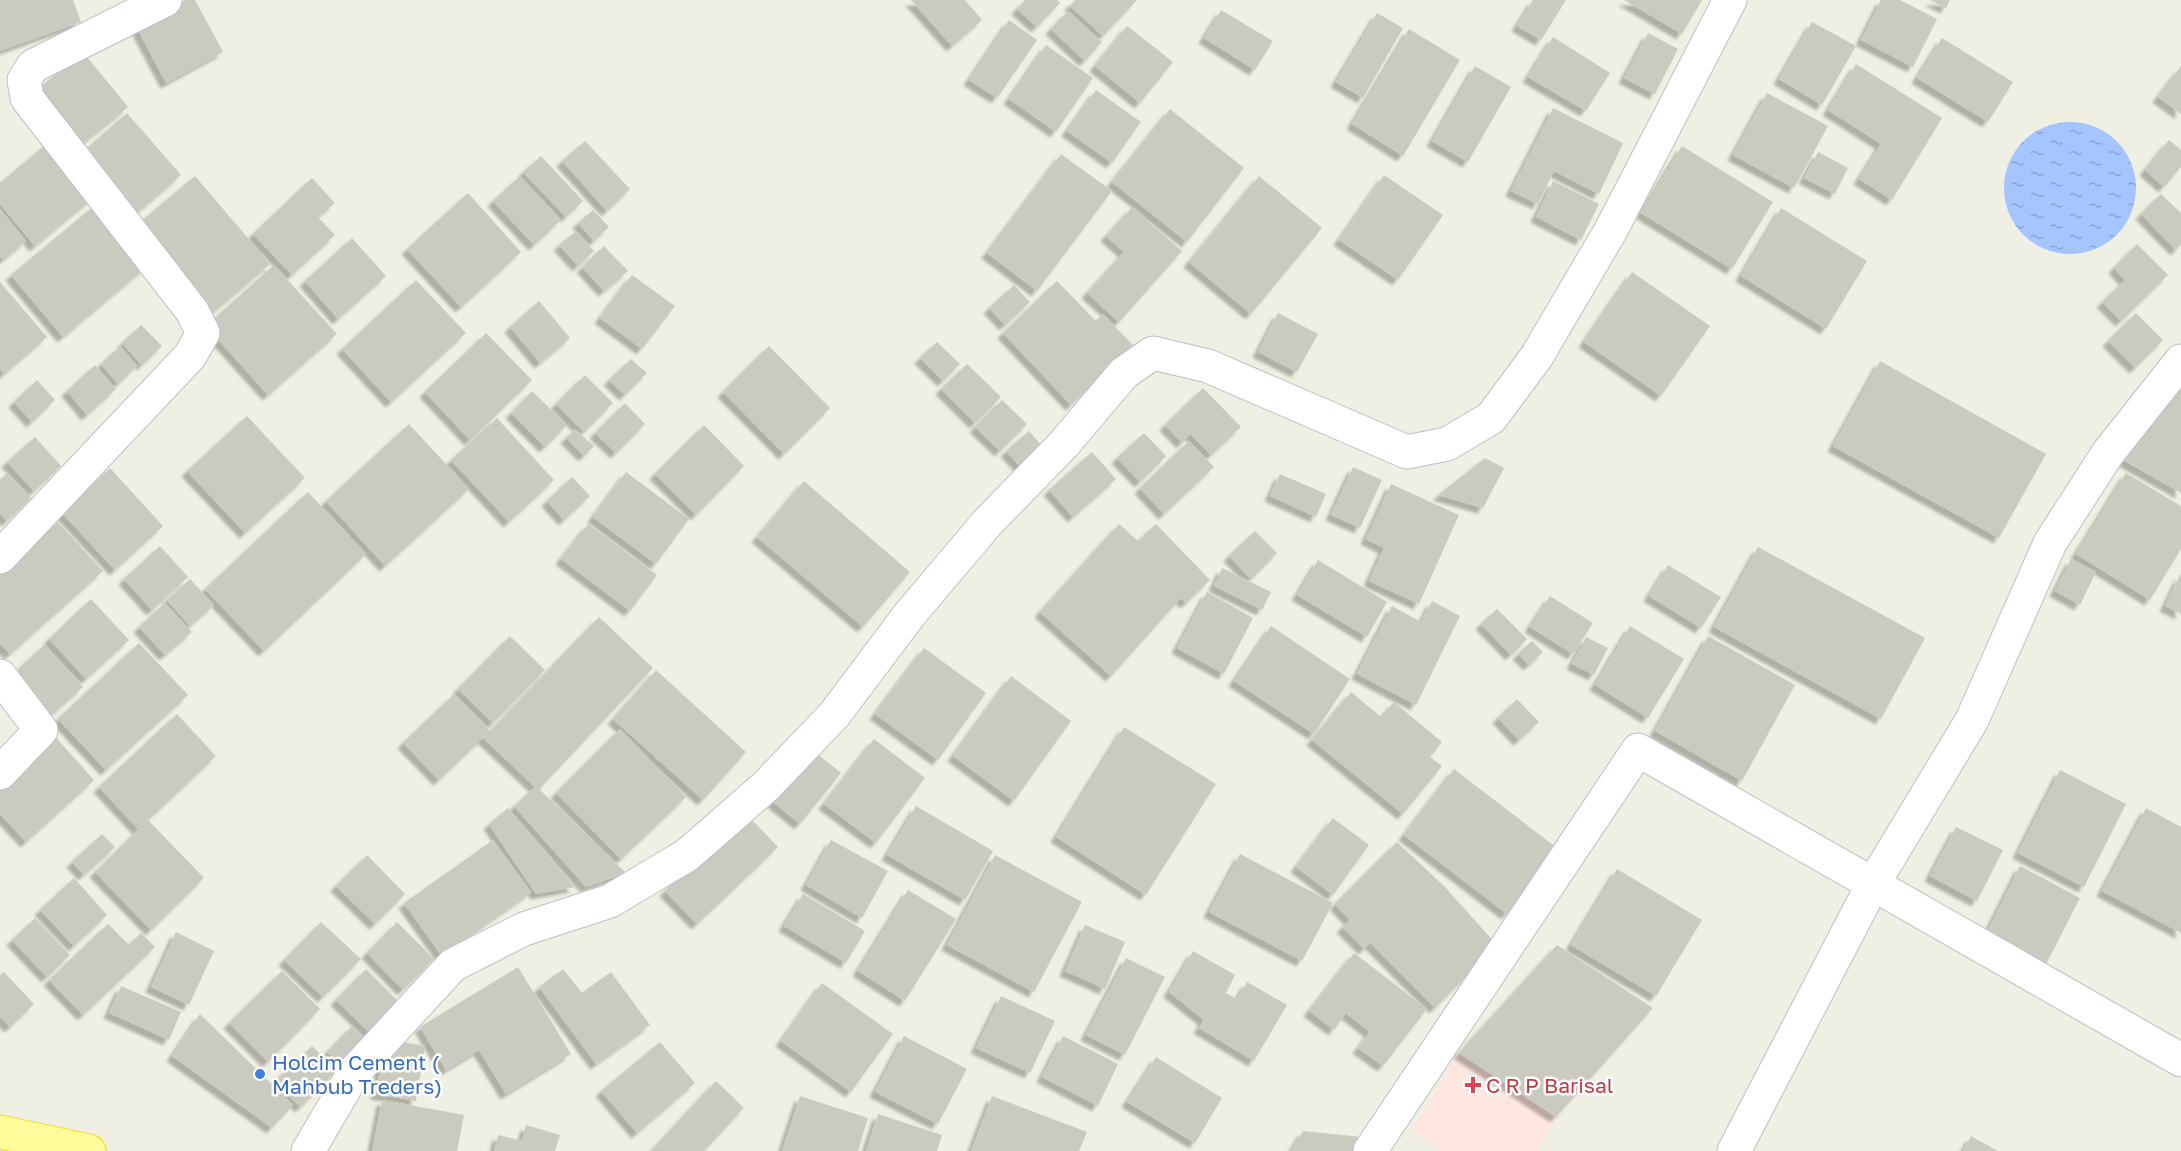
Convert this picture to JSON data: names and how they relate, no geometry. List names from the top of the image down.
{
  "places": {
    "other": ["Holcim Cement ( Mahbub Treders)"],
    "health": ["C R P Barisal"]
  }
}
